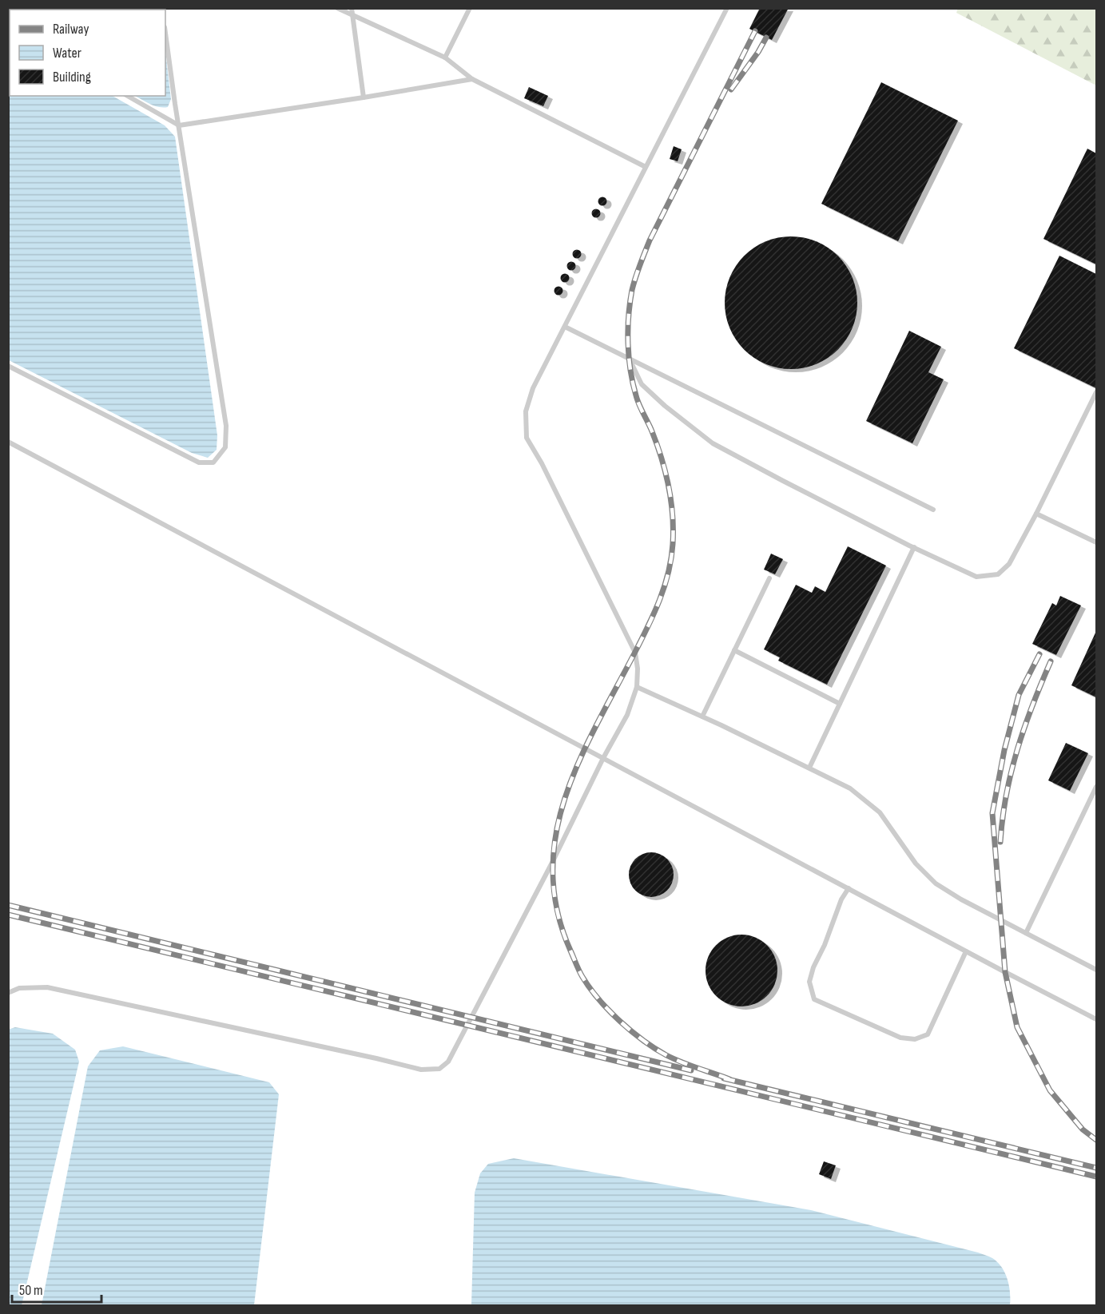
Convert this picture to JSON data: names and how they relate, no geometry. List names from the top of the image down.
{
  "legend": ["Railway", "Water", "Building"],
  "scale_bar": "50 m"
}
